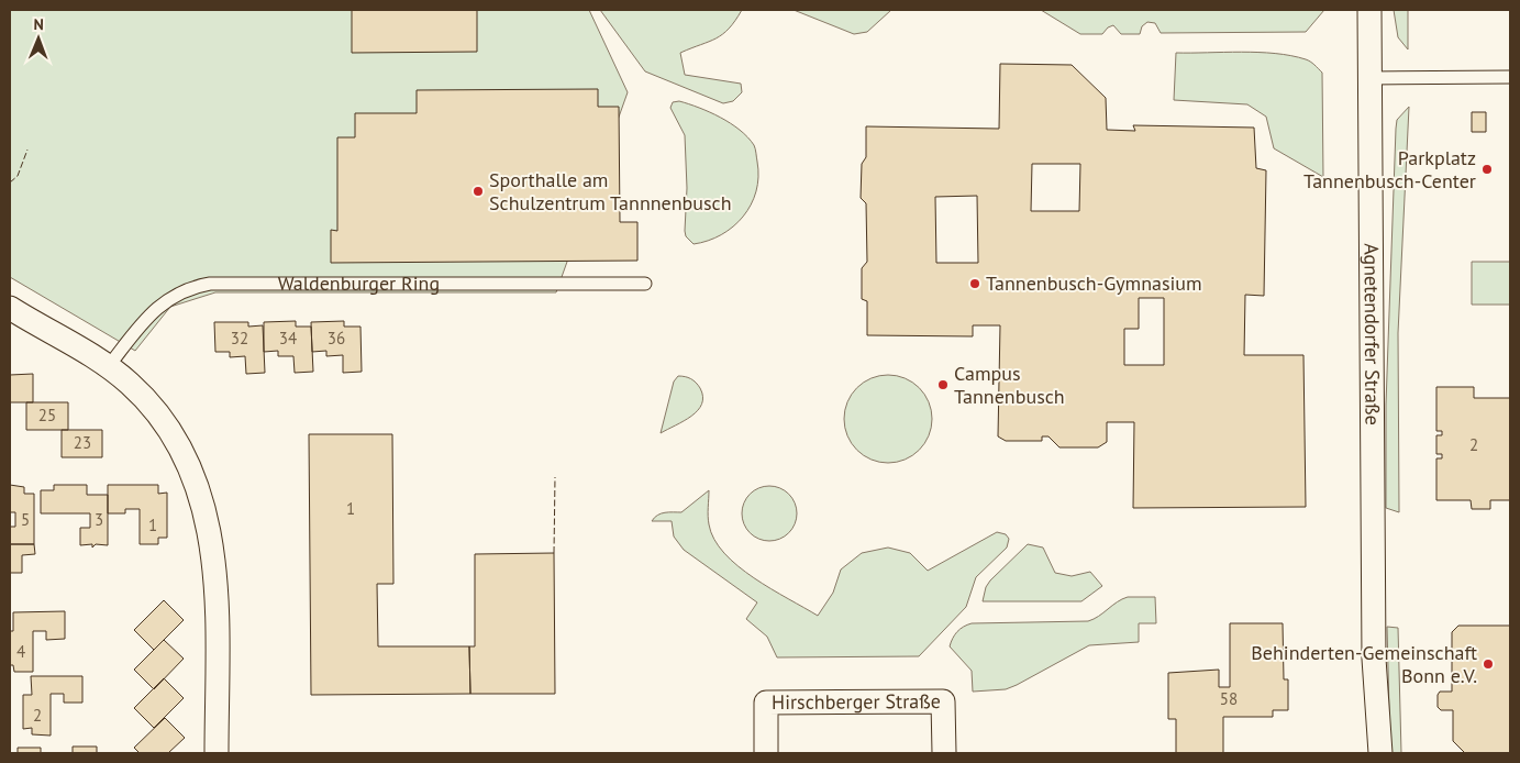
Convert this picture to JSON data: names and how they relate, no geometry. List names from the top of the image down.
{
  "streets": {
    "street": ["Agnetendorfer Straße", "Hirschberger Straße"],
    "lane": ["Waldenburger Ring"]
  },
  "places": [
    "Parkplatz Tannenbusch-Center",
    "Sporthalle am Schulzentrum Tannnenbusch",
    "Tannenbusch-Gymnasium",
    "Campus Tannenbusch",
    "Behinderten-Gemeinschaft Bonn e.V."
  ],
  "house_numbers": [
    "32",
    "34",
    "36",
    "25",
    "23",
    "2",
    "1",
    "5",
    "3",
    "1",
    "4",
    "58",
    "2"
  ],
  "north": "top"
}
